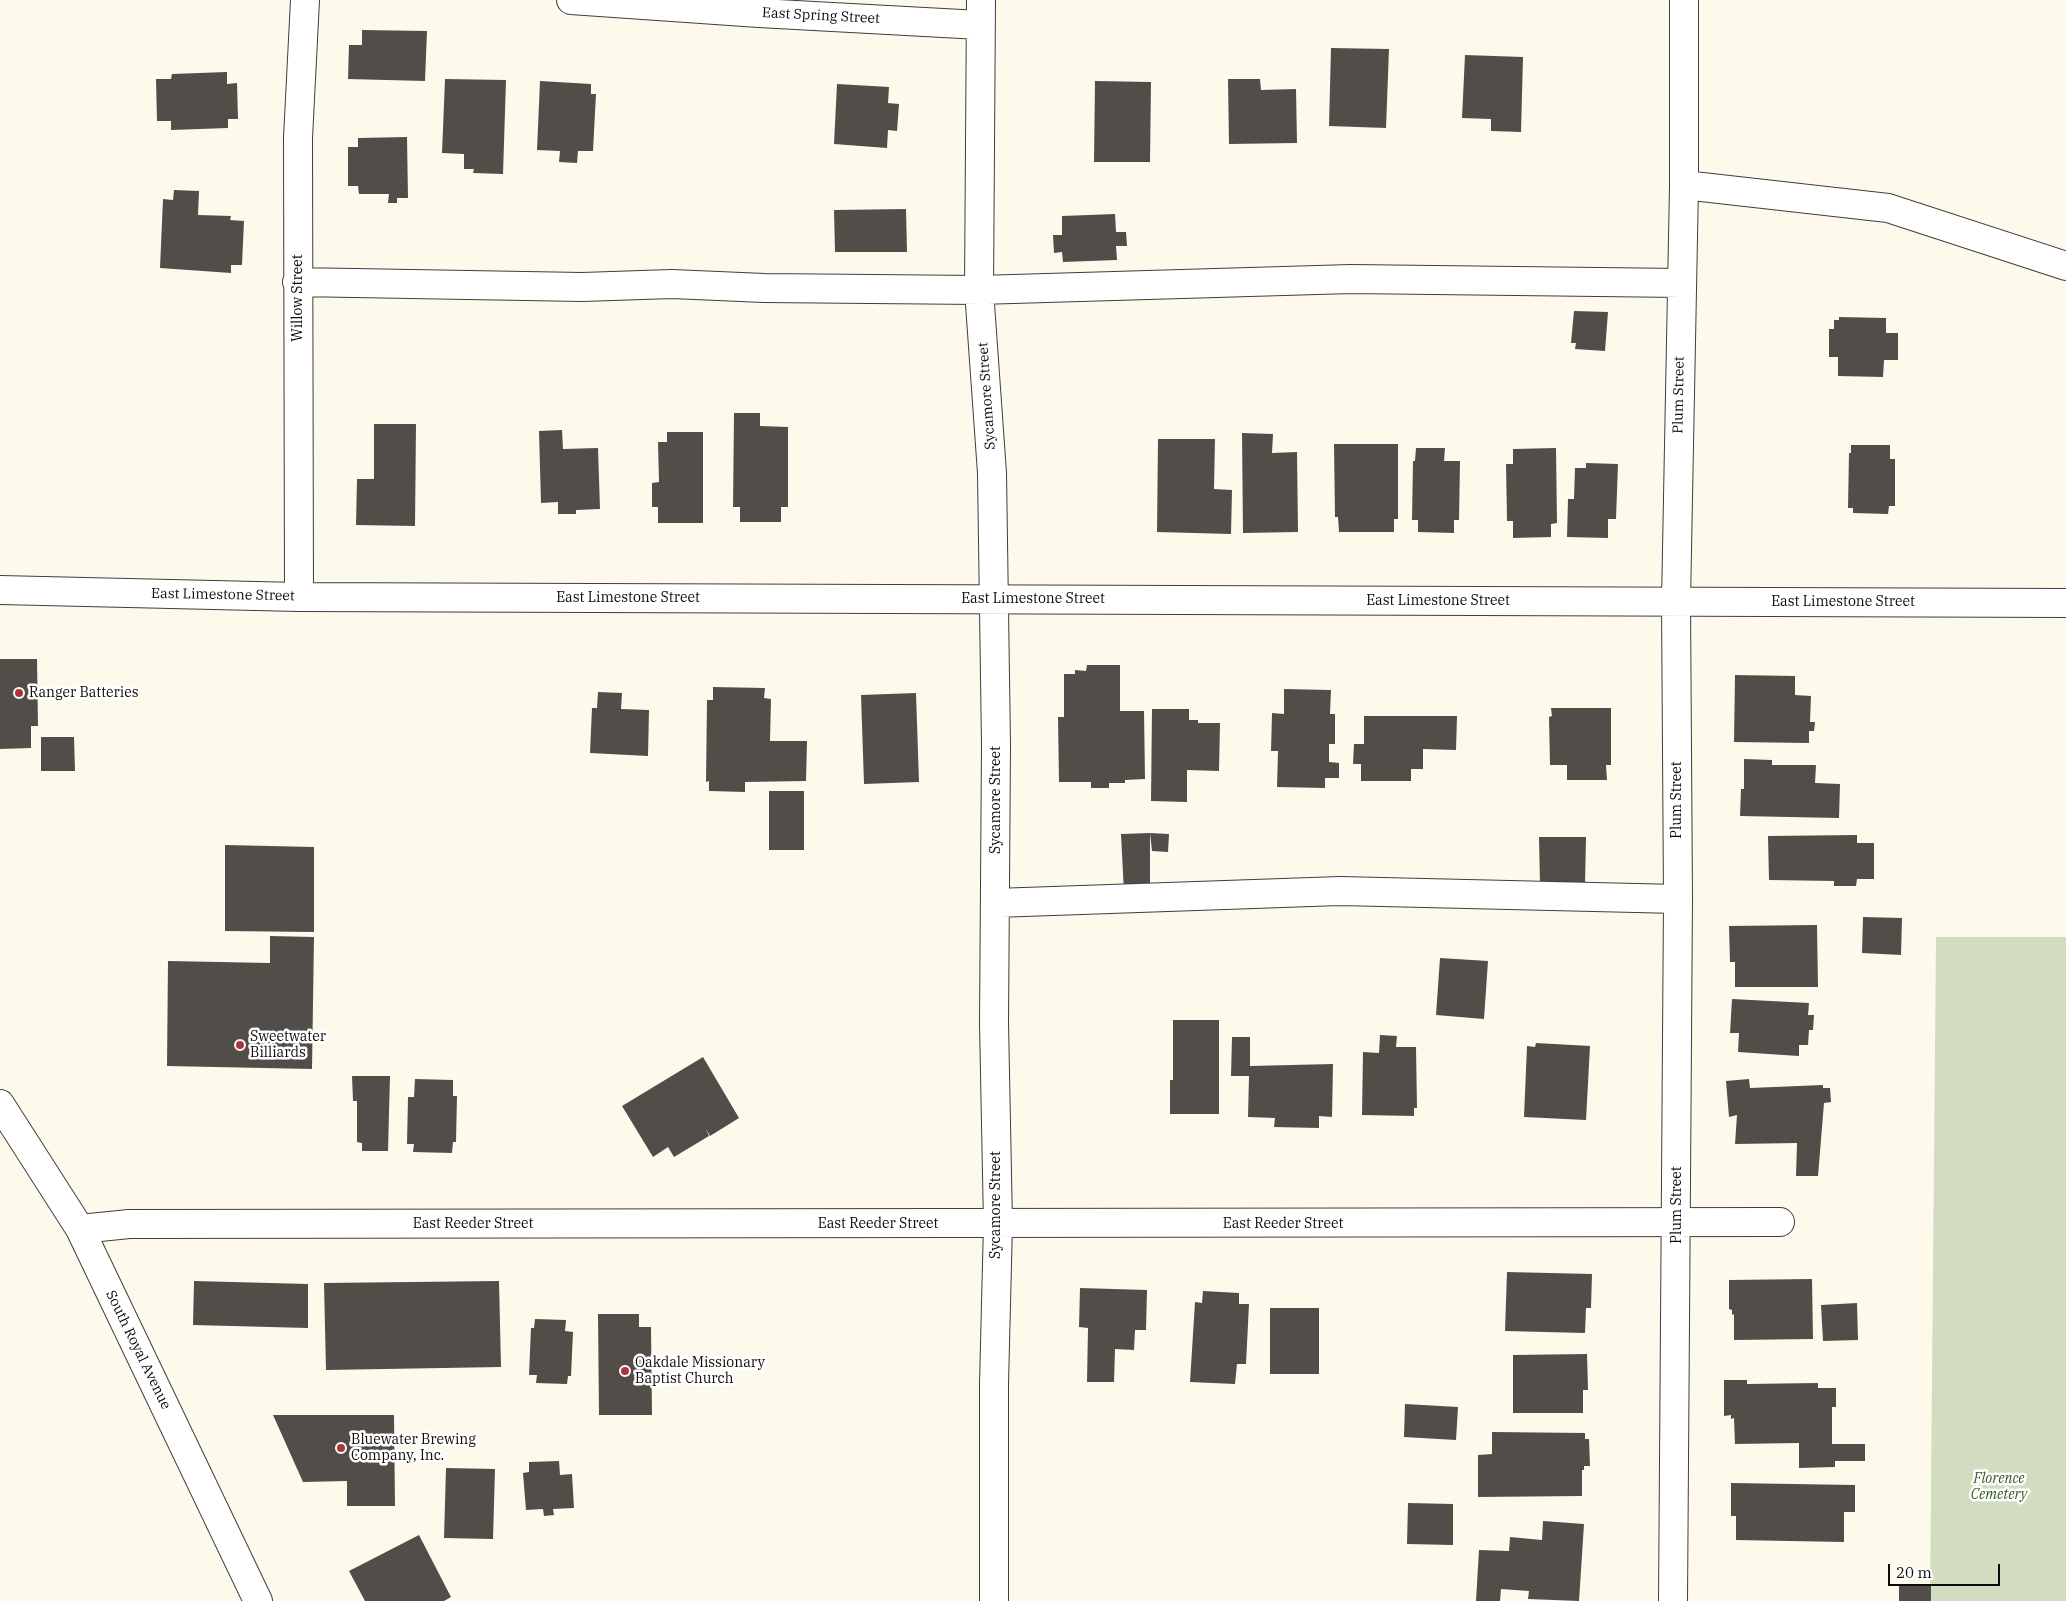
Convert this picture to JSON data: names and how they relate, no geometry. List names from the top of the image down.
{
  "streets": {
    "street": [
      "East Spring Street",
      "Willow Street",
      "Plum Street",
      "Sycamore Street",
      "East Limestone Street",
      "East Reeder Street",
      "South Royal Avenue"
    ]
  },
  "crossings": [
    ["East Spring Street", "Sycamore Street"],
    ["Willow Street", "East Limestone Street"],
    ["Plum Street", "East Limestone Street"],
    ["Plum Street", "East Reeder Street"],
    ["Sycamore Street", "East Limestone Street"],
    ["Sycamore Street", "East Reeder Street"],
    ["East Reeder Street", "South Royal Avenue"]
  ],
  "parks": ["Florence Cemetery"],
  "places": [
    "Ranger Batteries",
    "Sweetwater Billiards",
    "Oakdale Missionary Baptist Church",
    "Bluewater Brewing Company, Inc."
  ],
  "scale_bar": "20 m"
}
